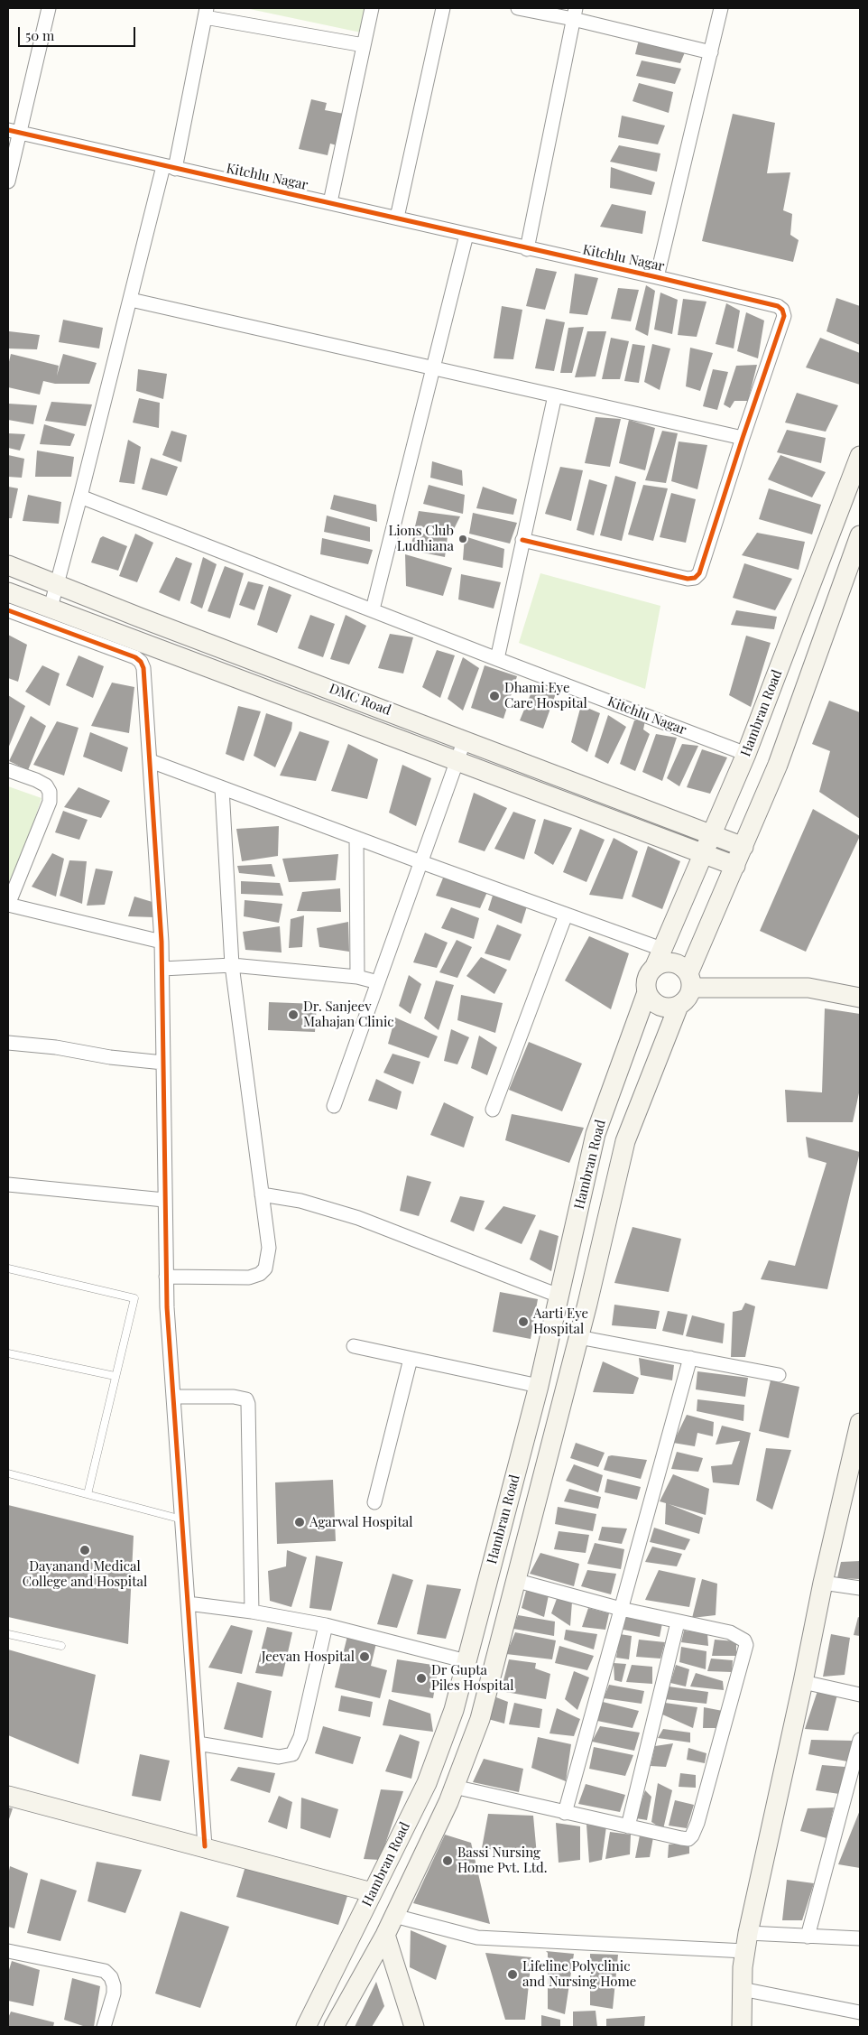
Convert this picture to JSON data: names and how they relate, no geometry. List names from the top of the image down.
{
  "streets": {
    "main road": ["DMC Road", "Hambran Road"],
    "street": ["Kitchlu Nagar"]
  },
  "crossings": [
    ["Kitchlu Nagar", "Hambran Road"],
    ["DMC Road", "Hambran Road"]
  ],
  "places": [
    "Lions Club Ludhiana",
    "Dhami Eye Care Hospital",
    "Dr. Sanjeev Mahajan Clinic",
    "Aarti Eye Hospital",
    "Agarwal Hospital",
    "Dayanand Medical College and Hospital",
    "Jeevan Hospital",
    "Dr Gupta Piles Hospital",
    "Bassi Nursing Home Pvt. Ltd.",
    "Lifeline Polyclinic and Nursing Home"
  ],
  "scale_bar": "50 m"
}
